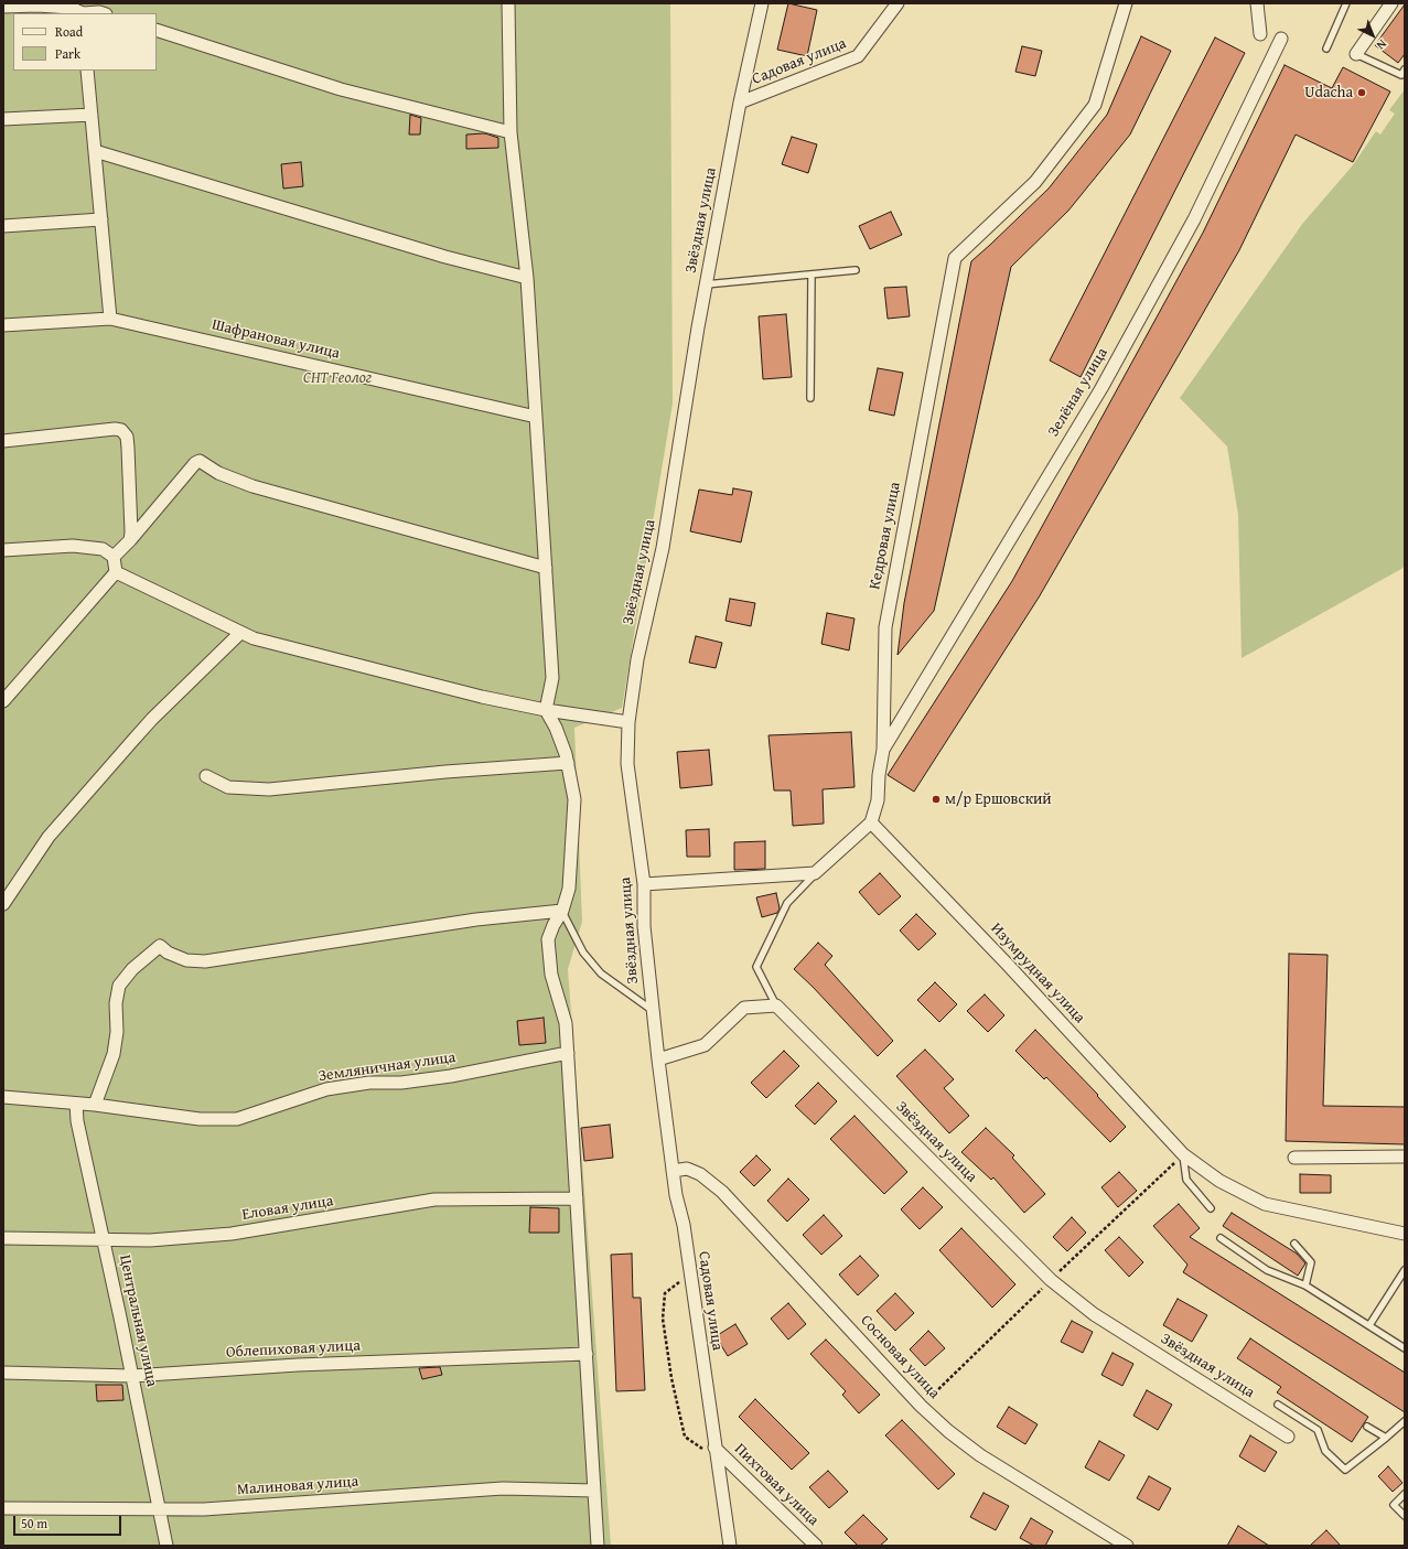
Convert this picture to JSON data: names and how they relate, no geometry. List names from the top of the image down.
{
  "streets": {
    "street": [
      "Садовая улица",
      "Звёздная улица",
      "Шафрановая улица",
      "Зелёная улица",
      "Кедровая улица",
      "Изумрудная улица",
      "Земляничная улица",
      "Еловая улица",
      "Центральная улица",
      "Облепиховая улица",
      "Сосновая улица",
      "Пихтовая улица",
      "Малиновая улица"
    ]
  },
  "crossings": [
    ["Садовая улица", "Звёздная улица"],
    ["Садовая улица", "Сосновая улица"],
    ["Садовая улица", "Пихтовая улица"],
    ["Зелёная улица", "Кедровая улица"],
    ["Кедровая улица", "Изумрудная улица"],
    ["Земляничная улица", "Центральная улица"],
    ["Еловая улица", "Центральная улица"],
    ["Центральная улица", "Облепиховая улица"],
    ["Центральная улица", "Малиновая улица"]
  ],
  "parks": ["СНТ Геолог"],
  "places": ["Udacha", "м/р Ершовский"],
  "legend": ["Road", "Park"],
  "scale_bar": "50 m",
  "north": "bottom right"
}
